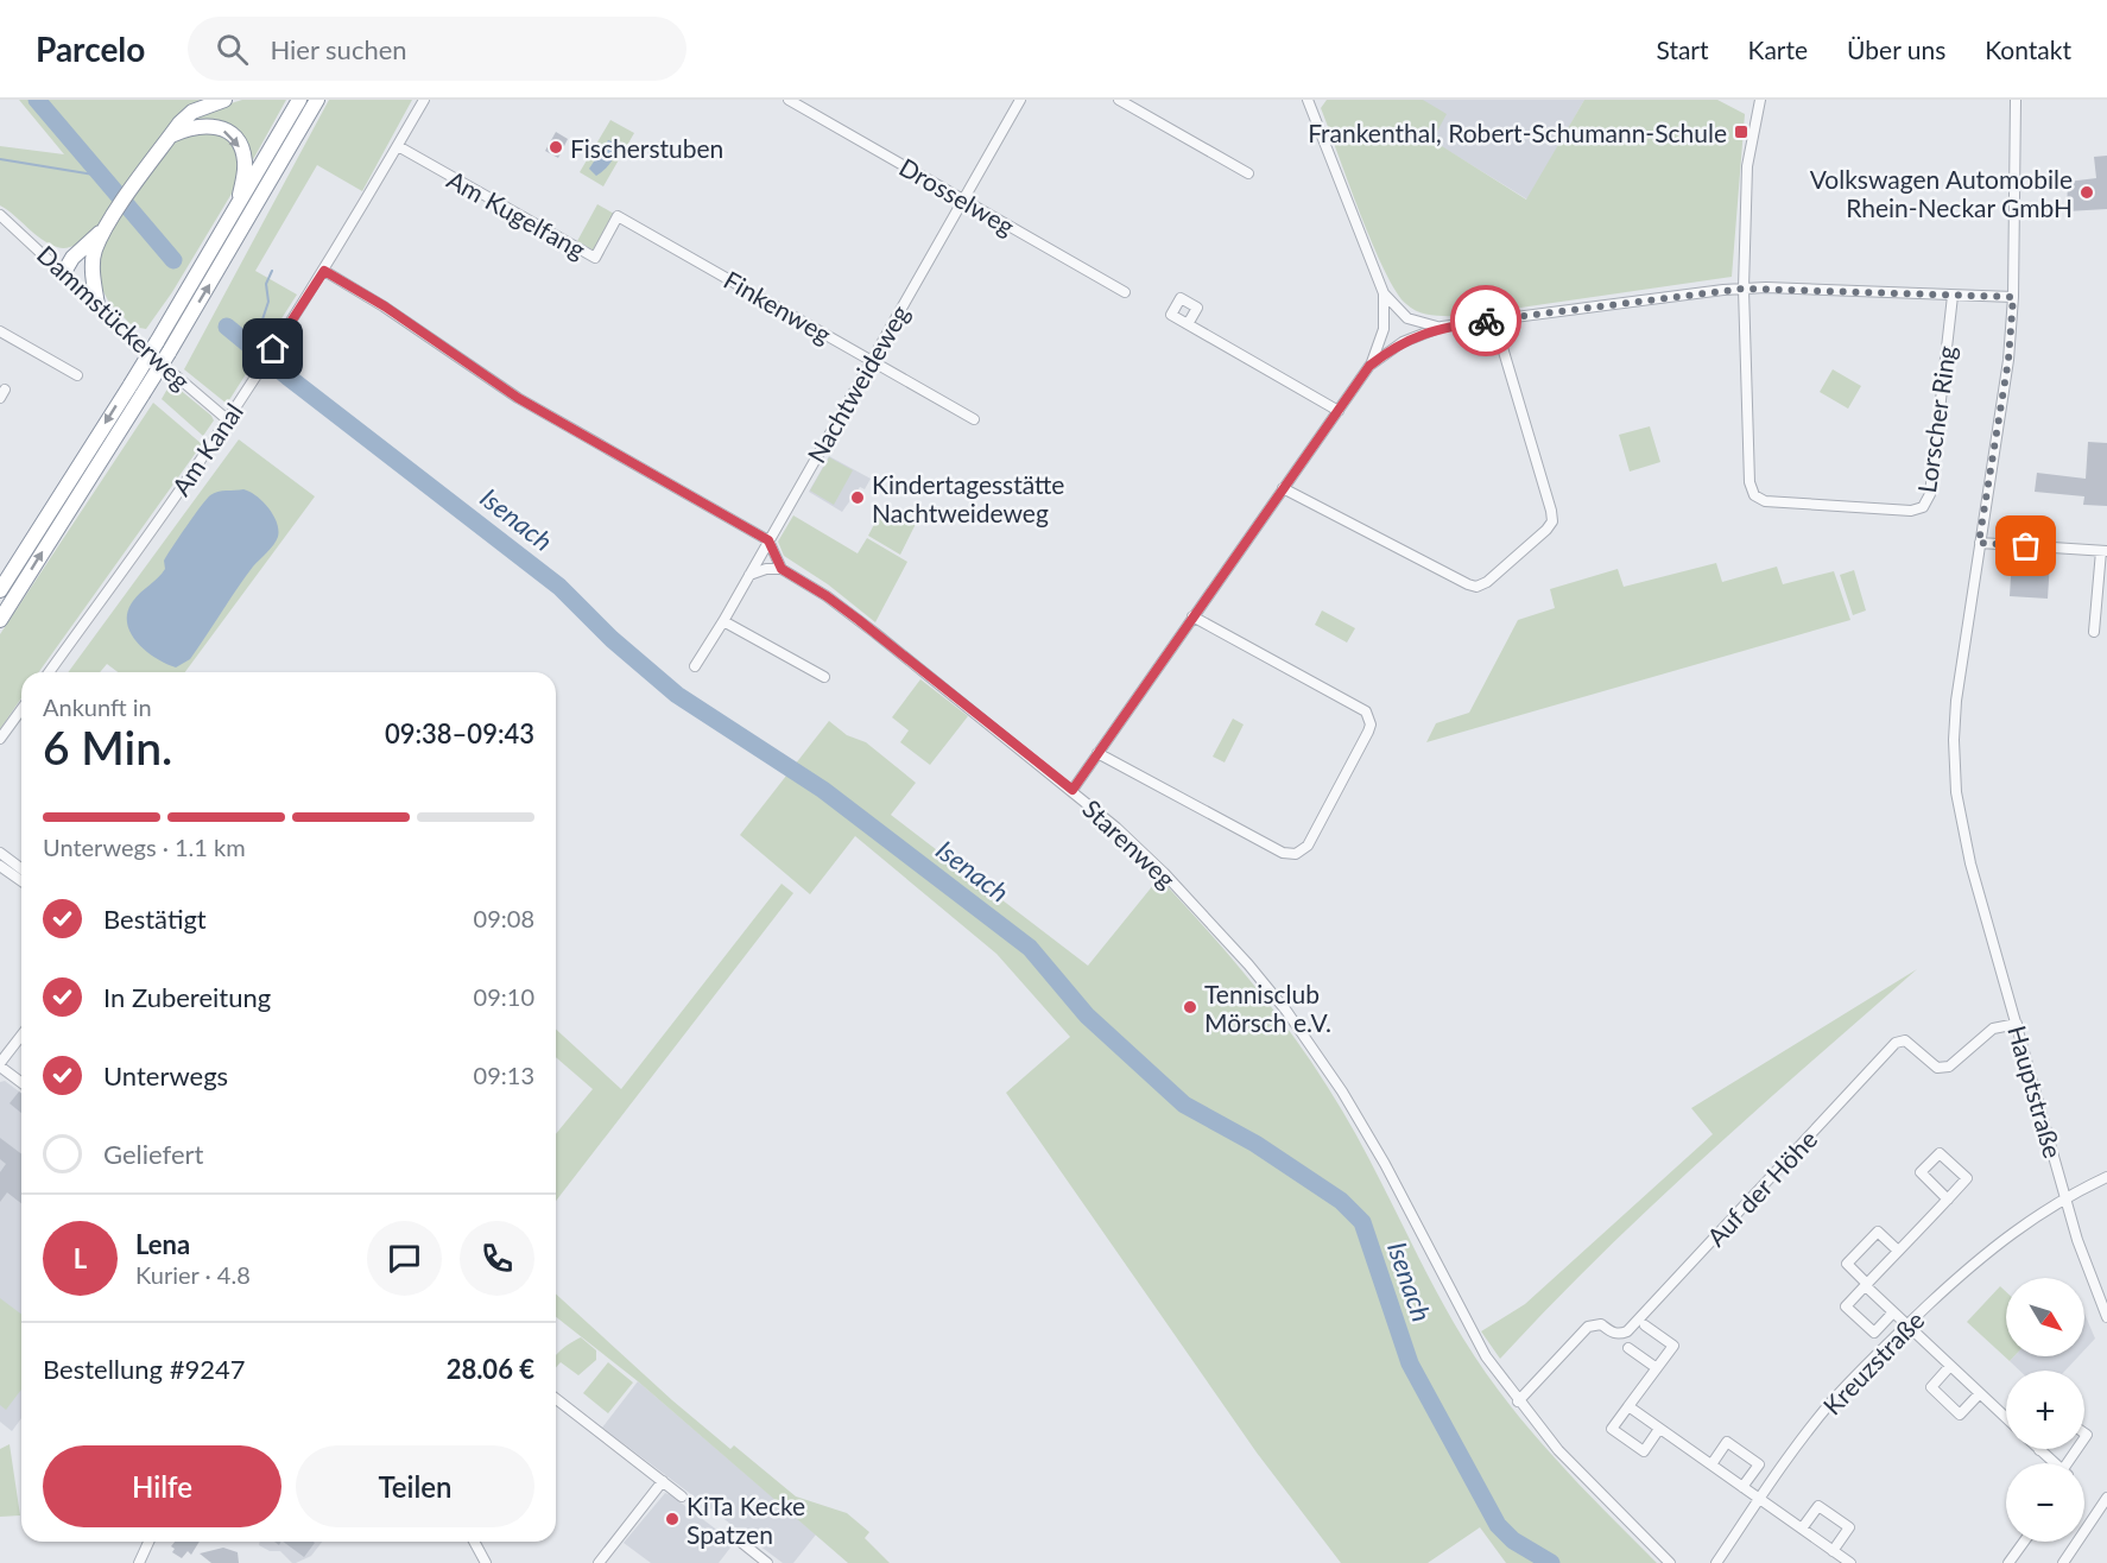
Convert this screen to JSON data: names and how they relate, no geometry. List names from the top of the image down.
{
  "streets": {
    "street": [
      "Drosselweg",
      "Am Kugelfang",
      "Finkenweg",
      "Dammstückerweg",
      "Nachtweideweg",
      "Lorscher Ring",
      "Am Kanal",
      "Starenweg",
      "Hauptstraße",
      "Auf der Höhe",
      "Kreuzstraße"
    ]
  },
  "crossings": [
    ["Drosselweg", "Nachtweideweg"],
    ["Am Kugelfang", "Finkenweg"],
    ["Am Kugelfang", "Am Kanal"],
    ["Finkenweg", "Nachtweideweg"],
    ["Dammstückerweg", "Am Kanal"],
    ["Starenweg", "Auf der Höhe"],
    ["Hauptstraße", "Auf der Höhe"],
    ["Hauptstraße", "Kreuzstraße"]
  ],
  "water": ["Isenach"],
  "places": {
    "transit": ["Frankenthal, Robert-Schumann-Schule"],
    "other": [
      "Fischerstuben",
      "Volkswagen Automobile Rhein-Neckar GmbH",
      "Kindertagesstätte Nachtweideweg",
      "Tennisclub Mörsch e.V.",
      "KiTa Kecke Spatzen"
    ]
  },
  "north": "bottom right",
  "page": {
    "header": "Parcelo",
    "search": "Hier suchen",
    "nav": [
      "Start",
      "Karte",
      "Über uns",
      "Kontakt"
    ],
    "heading": ["6 Min.", "Ankunft in", "09:38–09:43"],
    "panel": [
      "Lena",
      "Kurier · 4.8",
      "Bestellung #9247",
      "28.06 €"
    ],
    "bar": "Unterwegs · 1.1 km",
    "list": [
      ["Bestätigt", "09:08"],
      ["In Zubereitung", "09:10"],
      ["Unterwegs", "09:13"],
      "Geliefert"
    ],
    "round": "L",
    "map_buttons": ["+", "−"],
    "buttons": ["Hilfe", "Teilen"]
  }
}
